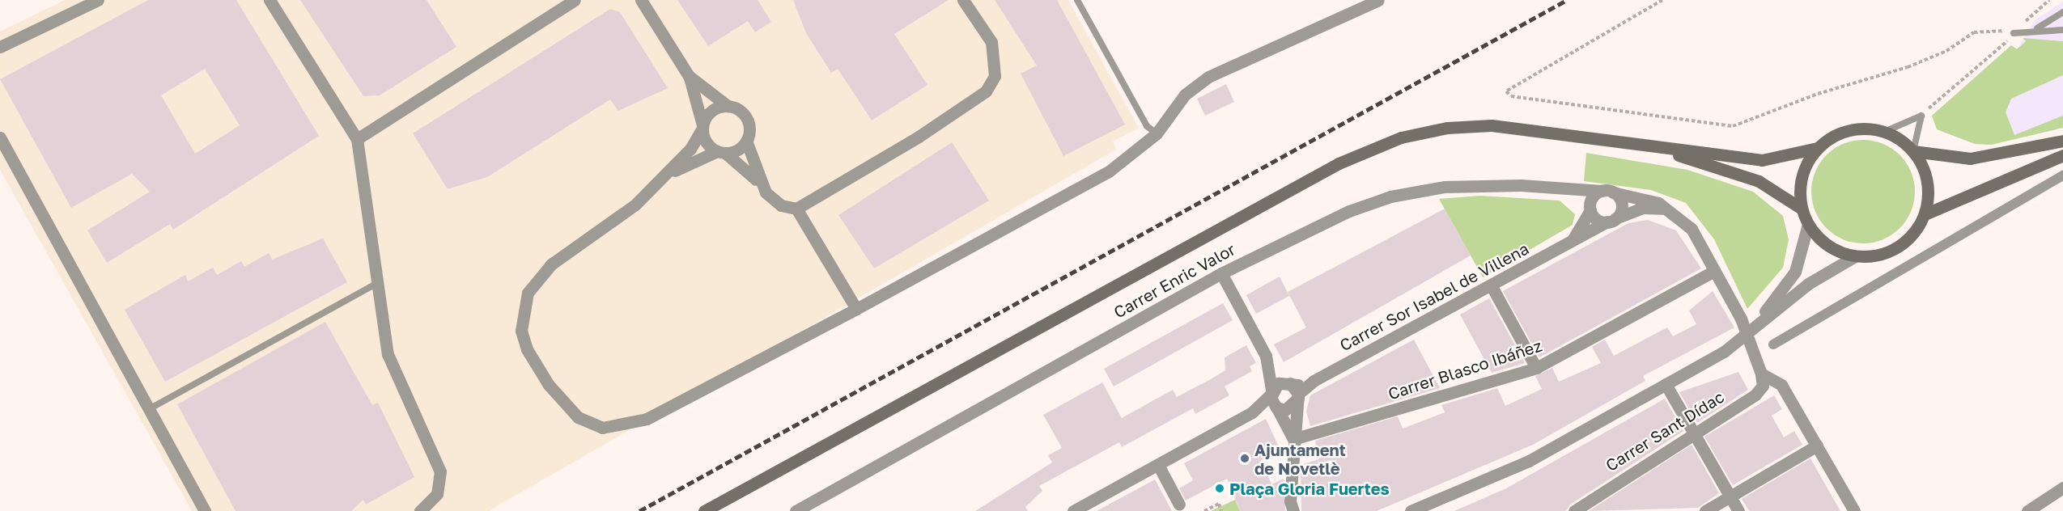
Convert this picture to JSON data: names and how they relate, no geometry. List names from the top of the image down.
{
  "streets": {
    "street": [
      "Carrer Enric Valor",
      "Carrer Sor Isabel de Villena",
      "Carrer Blasco Ibáñez",
      "Carrer Sant Dídac"
    ]
  },
  "crossings": [
    ["Carrer Enric Valor", "Carrer Sor Isabel de Villena"],
    ["Carrer Enric Valor", "Carrer Blasco Ibáñez"],
    ["Carrer Enric Valor", "Carrer Sant Dídac"]
  ],
  "places": ["Ajuntament de Novetlè", "Plaça Gloria Fuertes"]
}
